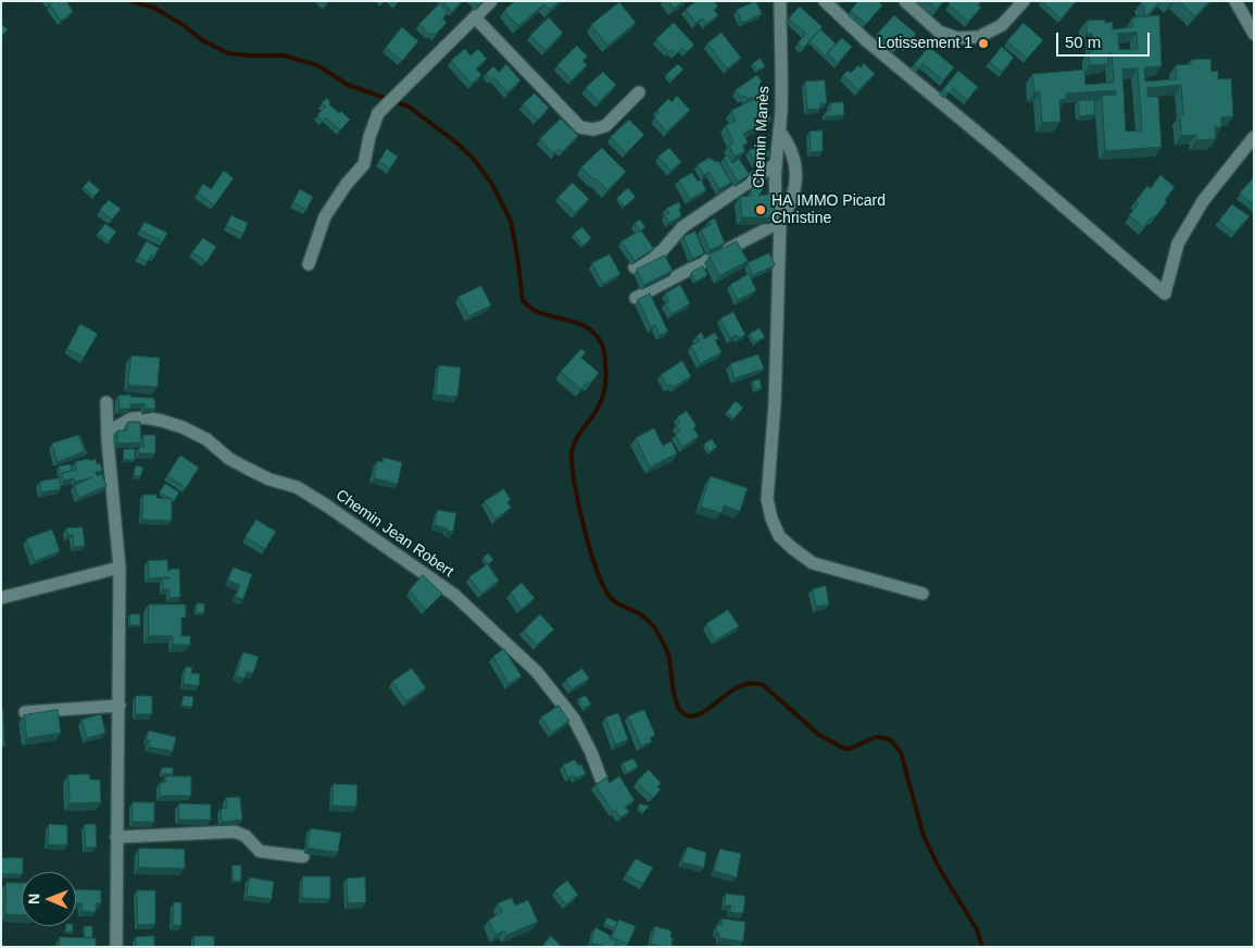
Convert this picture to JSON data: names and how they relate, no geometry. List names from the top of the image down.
{
  "streets": {
    "street": ["Chemin Manès", "Chemin Jean Robert"]
  },
  "places": ["Lotissement 1", "HA IMMO Picard Christine"],
  "scale_bar": "50 m",
  "north": "left"
}
